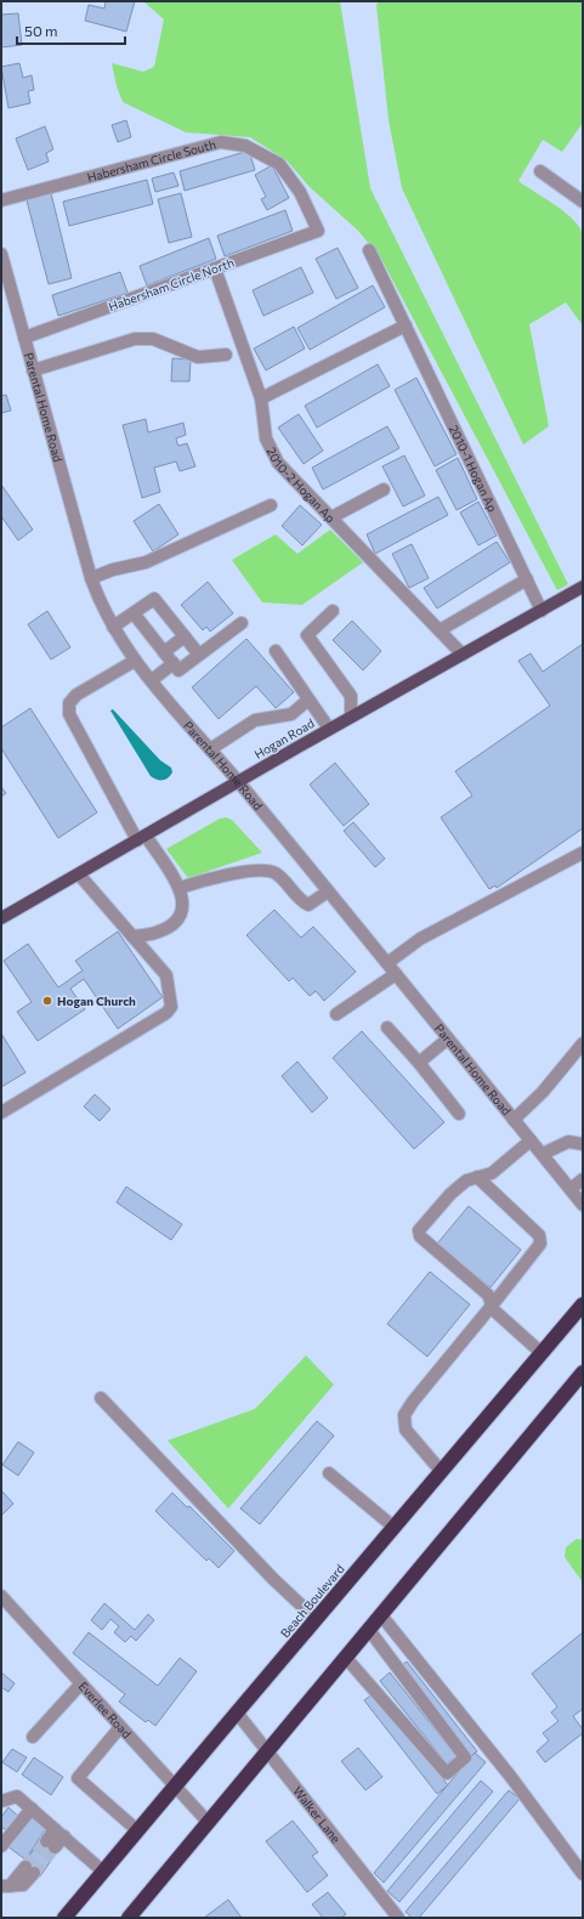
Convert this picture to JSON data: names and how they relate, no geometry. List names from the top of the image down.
{
  "streets": {
    "highway": ["Beach Boulevard"],
    "main road": ["Hogan Road"],
    "street": [
      "Habersham Circle South",
      "Habersham Circle North",
      "Parental Home Road",
      "2010-1 Hogan Ap",
      "2010-2 Hogan Ap",
      "Everlee Road",
      "Walker Lane"
    ]
  },
  "crossings": [
    ["Habersham Circle South", "Habersham Circle North"],
    ["Habersham Circle North", "Parental Home Road"],
    ["Habersham Circle North", "2010-2 Hogan Ap"],
    ["Parental Home Road", "Hogan Road"],
    ["2010-1 Hogan Ap", "Hogan Road"],
    ["2010-2 Hogan Ap", "Hogan Road"],
    ["Beach Boulevard", "Everlee Road"],
    ["Beach Boulevard", "Walker Lane"]
  ],
  "places": ["Hogan Church"],
  "scale_bar": "50 m"
}
